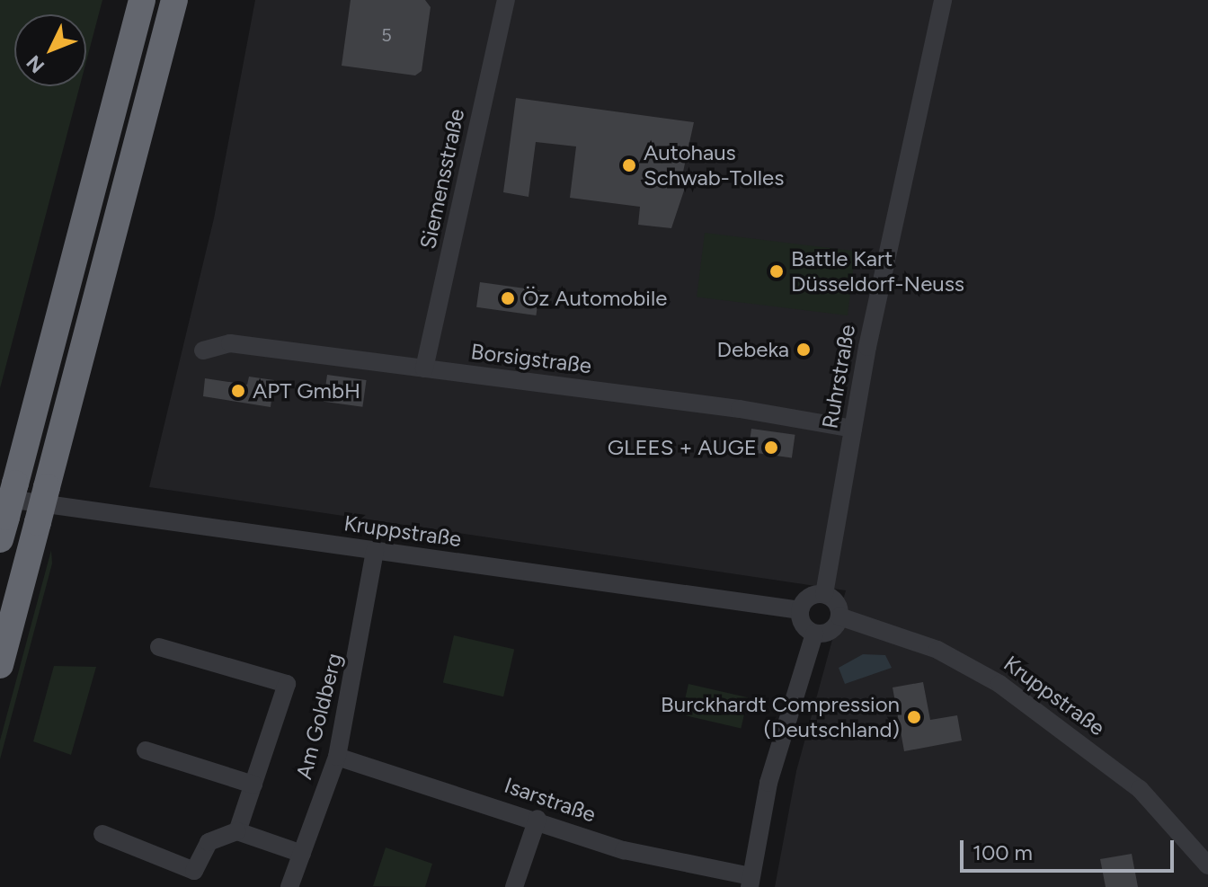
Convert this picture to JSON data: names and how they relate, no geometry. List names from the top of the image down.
{
  "streets": {
    "street": [
      "Siemensstraße",
      "Borsigstraße",
      "Ruhrstraße",
      "Kruppstraße",
      "Am Goldberg",
      "Isarstraße"
    ]
  },
  "crossings": [
    ["Siemensstraße", "Borsigstraße"],
    ["Borsigstraße", "Ruhrstraße"],
    ["Ruhrstraße", "Kruppstraße"],
    ["Kruppstraße", "Am Goldberg"],
    ["Am Goldberg", "Isarstraße"]
  ],
  "places": [
    "Autohaus Schwab-Tolles",
    "Battle Kart Düsseldorf-Neuss",
    "Öz Automobile",
    "Debeka",
    "APT GmbH",
    "GLEES + AUGE",
    "Burckhardt Compression (Deutschland)"
  ],
  "house_numbers": ["5"],
  "scale_bar": "100 m",
  "north": "bottom left"
}
